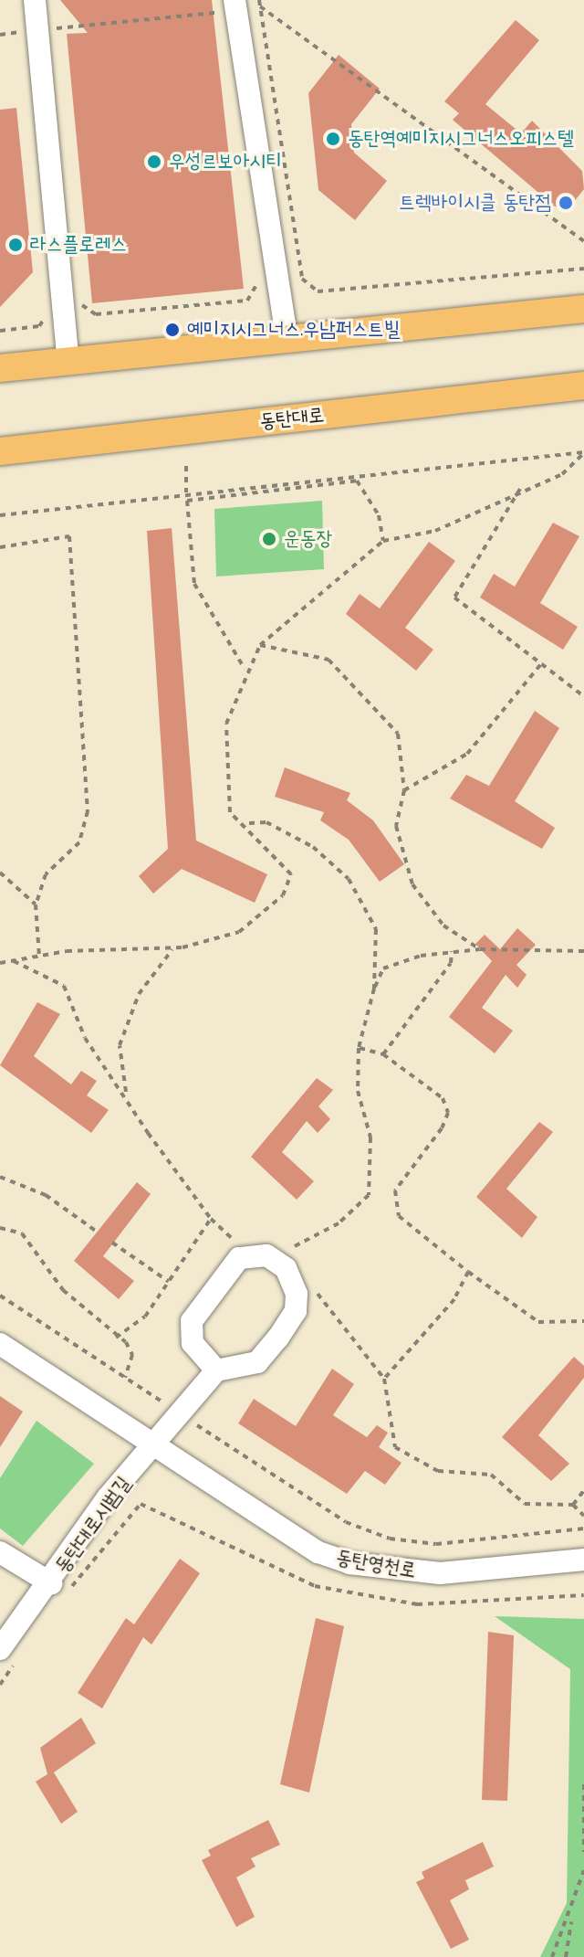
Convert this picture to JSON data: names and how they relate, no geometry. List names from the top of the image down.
{
  "streets": {
    "main road": ["동탄대로"],
    "street": ["동탄대로시범길", "동탄영천로"]
  },
  "crossings": [
    ["동탄대로시범길", "동탄영천로"]
  ],
  "places": [
    "동탄역예미지시그너스오피스텔",
    "우성르보아시티",
    "트렉바이시클 동탄점",
    "라스플로레스",
    "예미지시그너스.우남퍼스트빌",
    "운동장"
  ]
}
